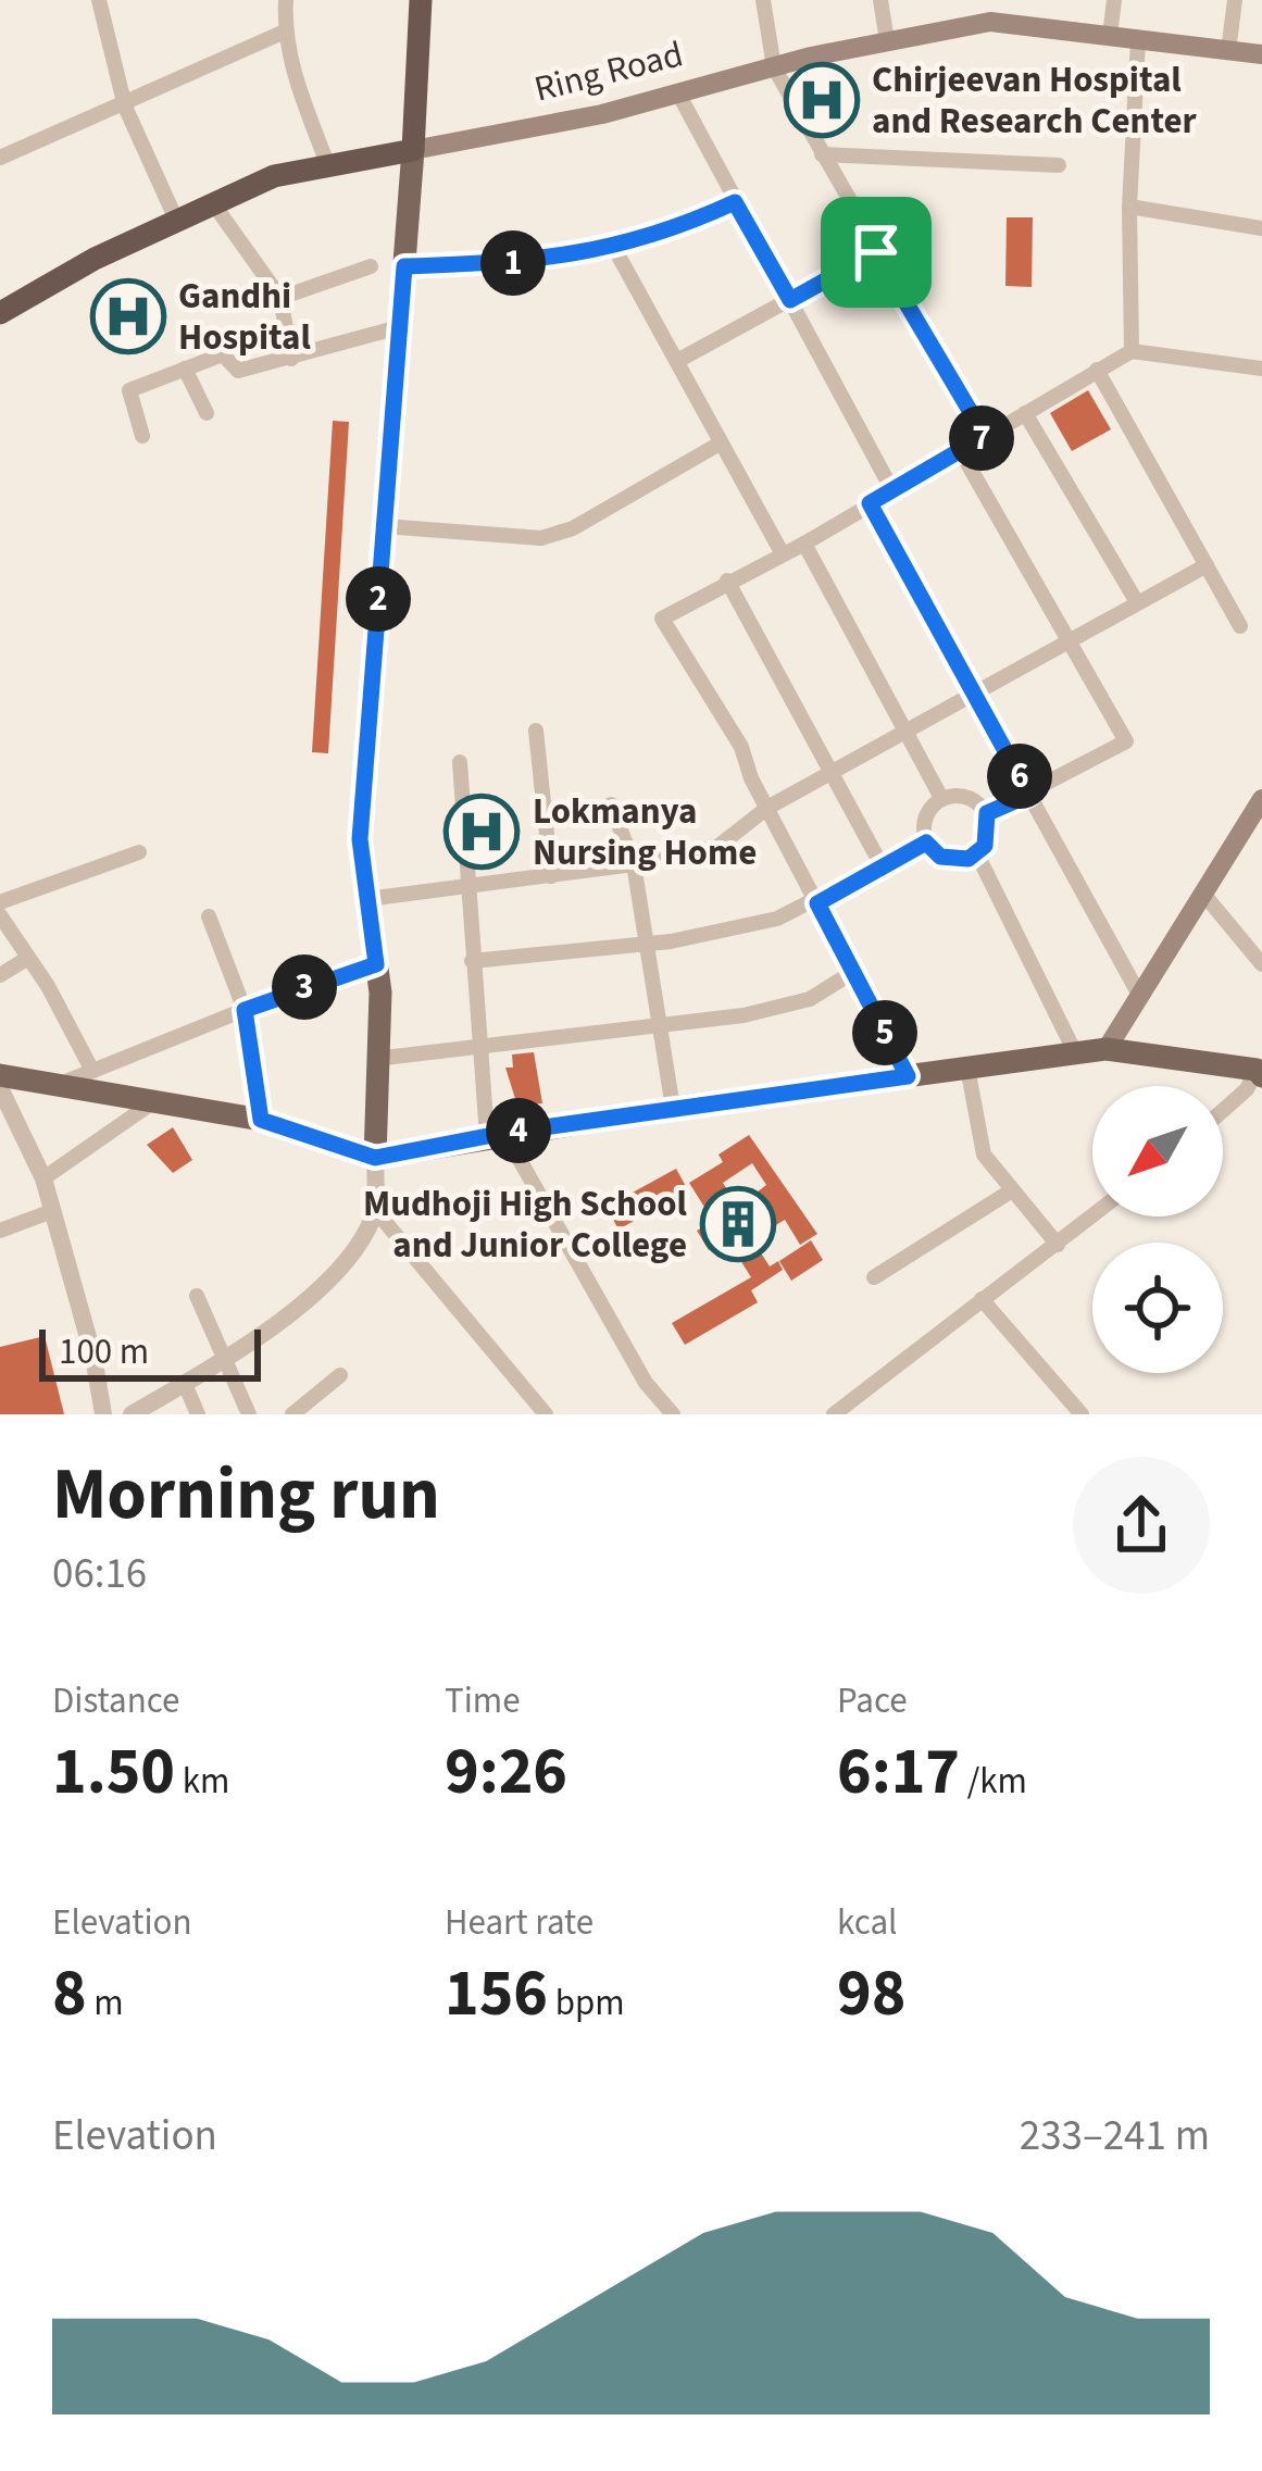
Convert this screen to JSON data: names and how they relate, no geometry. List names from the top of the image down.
{
  "streets": {
    "highway": ["Ring Road"]
  },
  "places": {
    "hospital": ["Chirjeevan Hospital and Research Center", "Gandhi Hospital", "Lokmanya Nursing Home"],
    "building": ["Mudhoji High School and Junior College"]
  },
  "scale_bar": "100 m",
  "north": "bottom left",
  "page": {
    "pins": [
      "1",
      "7",
      "2",
      "6",
      "3",
      "5",
      "4"
    ],
    "scale": "100 m",
    "heading": ["Morning run", "06:16"],
    "stats": [
      ["Distance", "1.50 km"],
      ["Time", "9:26"],
      ["Pace", "6:17 /km"],
      ["Elevation", "8 m"],
      ["Heart rate", "156 bpm"],
      ["kcal", "98"]
    ],
    "chart": ["Elevation", "233–241 m"]
  }
}
